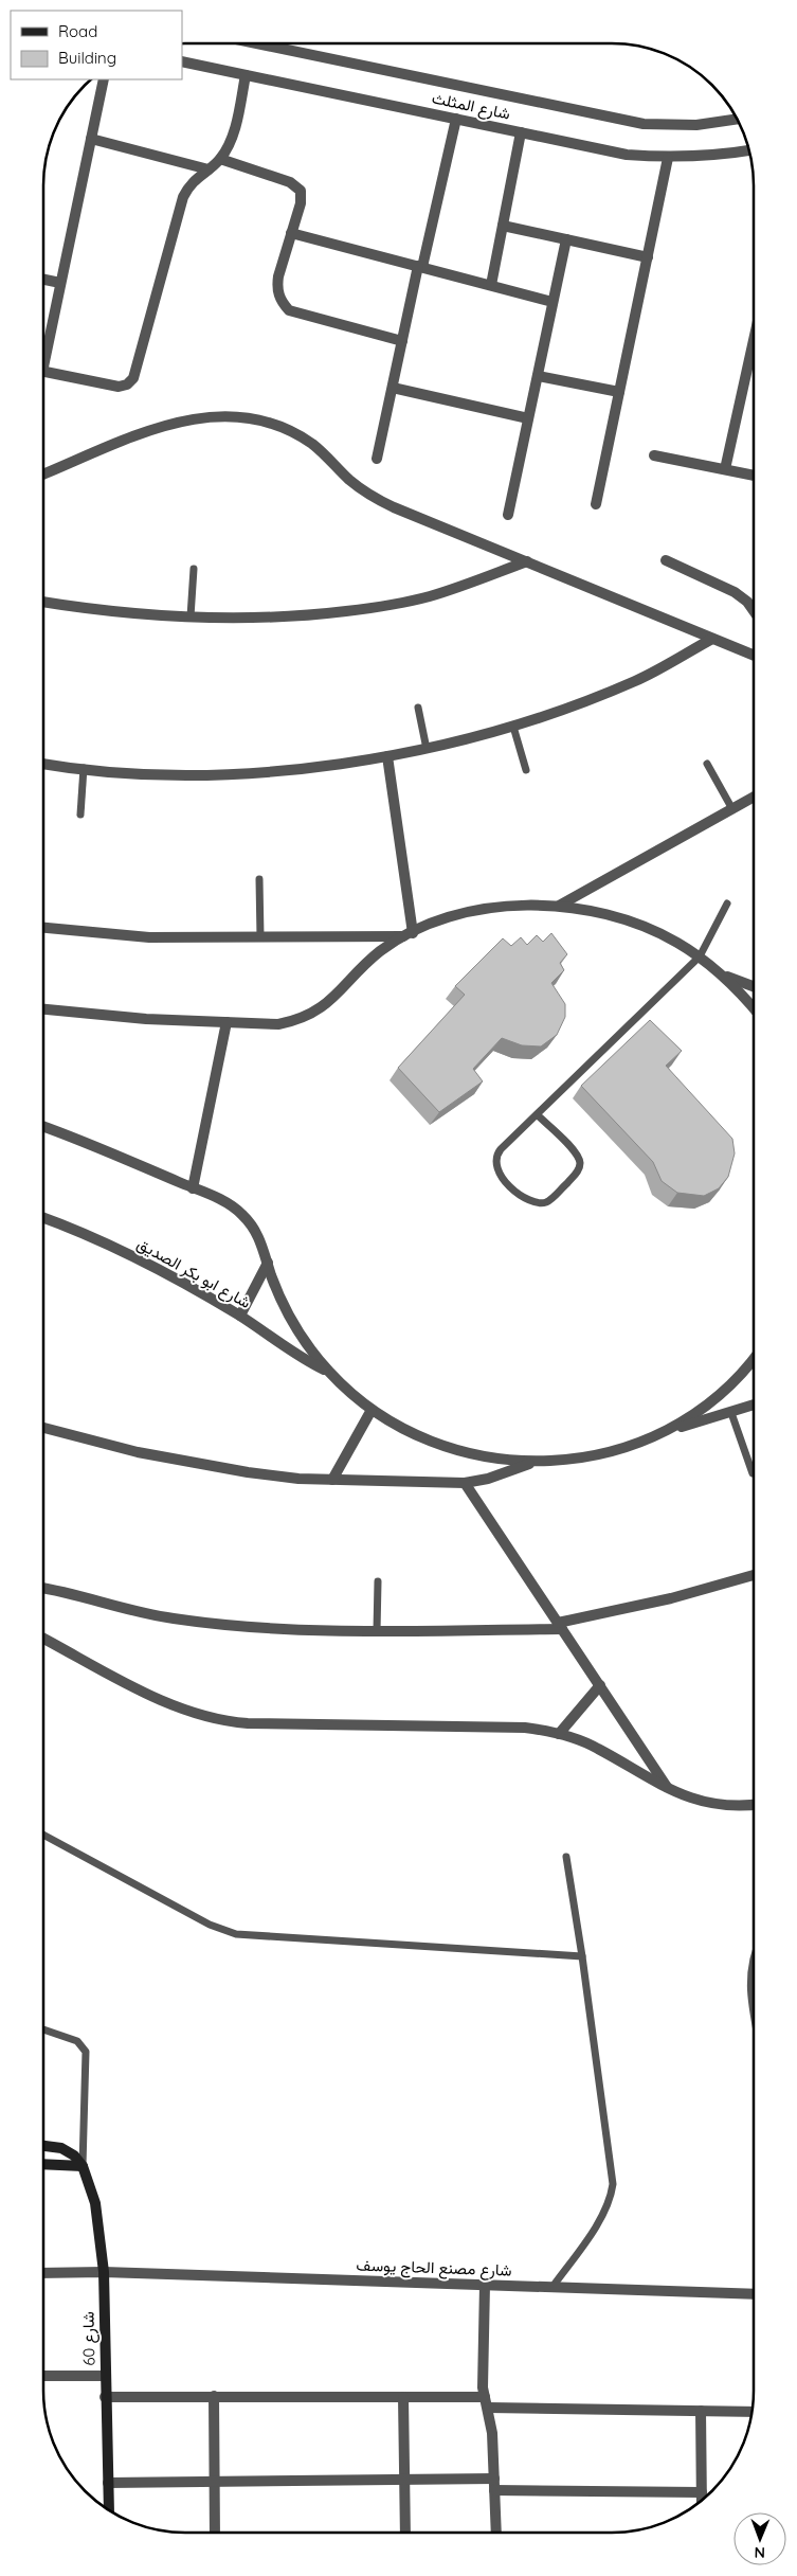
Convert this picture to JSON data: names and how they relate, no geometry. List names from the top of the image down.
{
  "streets": {
    "street": [
      "شارع المثلث",
      "شارع ابو بكر الصديق",
      "شارع مصنع الحاج يوسف",
      "شارع 60"
    ]
  },
  "crossings": [
    ["شارع مصنع الحاج يوسف", "شارع 60"]
  ],
  "legend": ["Road", "Building"],
  "north": "bottom"
}
